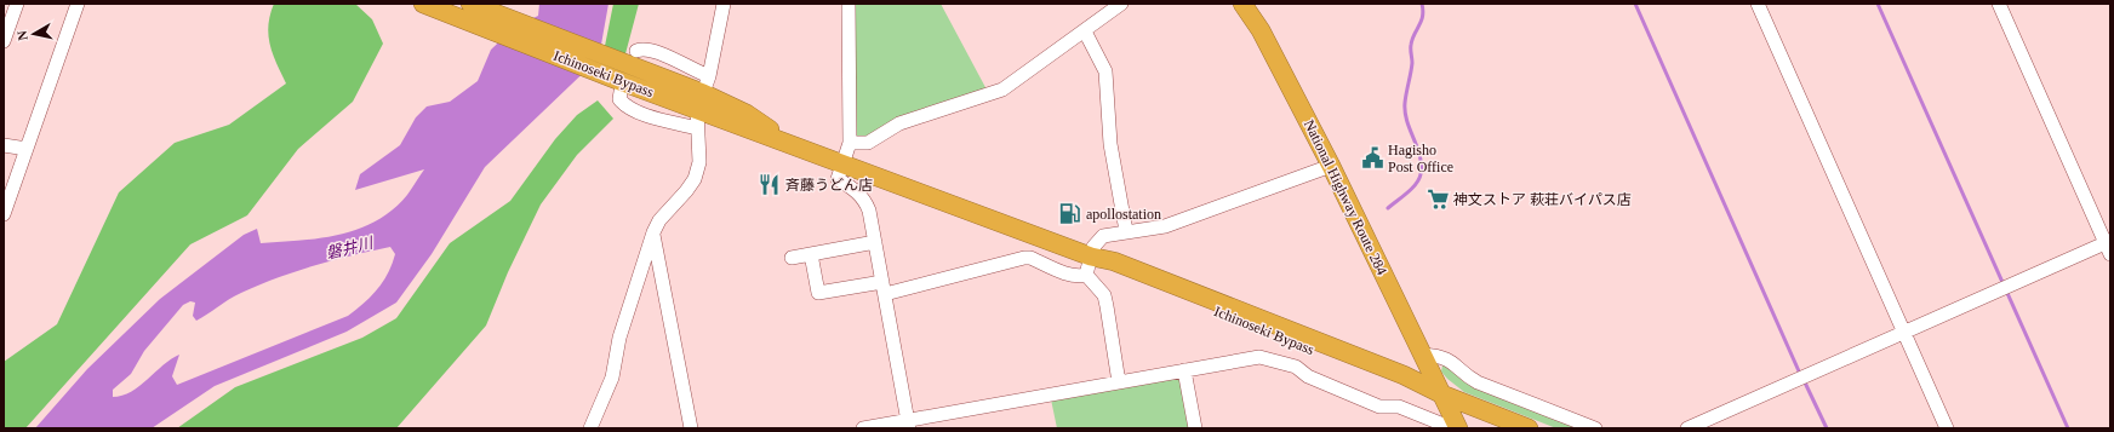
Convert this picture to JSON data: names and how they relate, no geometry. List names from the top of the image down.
{
  "streets": {
    "highway": ["Ichinoseki Bypass", "National Highway Route 284"]
  },
  "crossings": [
    ["Ichinoseki Bypass", "National Highway Route 284"]
  ],
  "water": ["磐井川"],
  "places": {
    "public building": ["Hagisho Post Office"],
    "restaurant": ["斉藤うどん店"],
    "supermarket": ["神文ストア 萩荘バイパス店"],
    "fuel station": ["apollostation"]
  },
  "north": "left"
}
